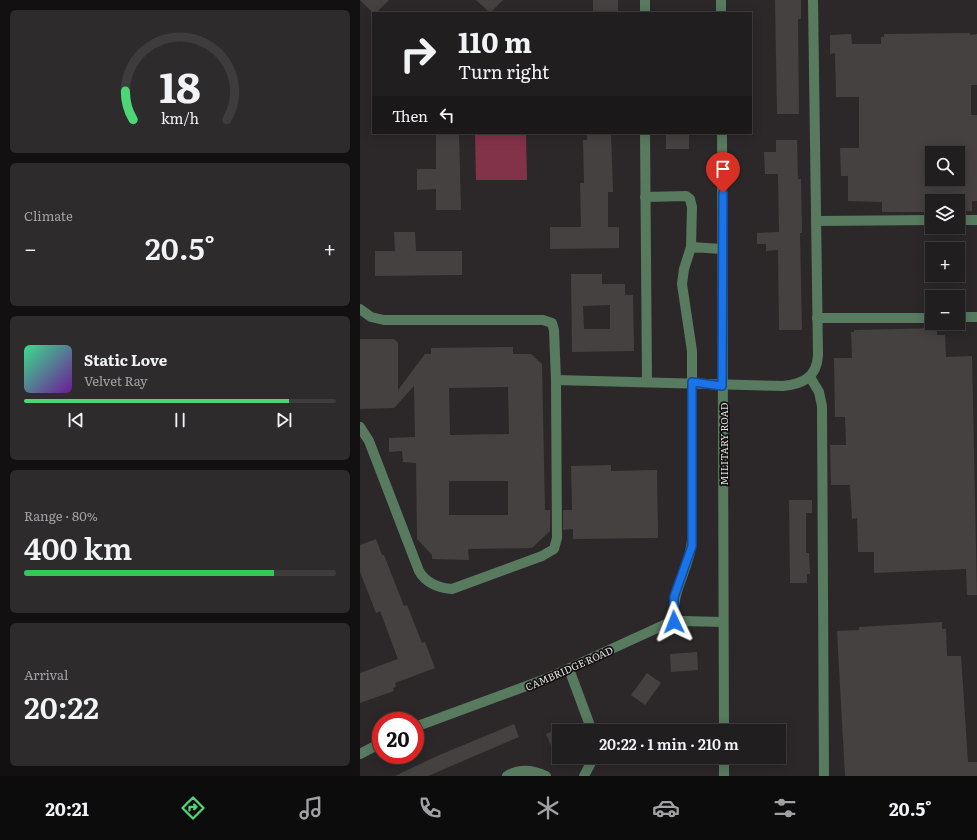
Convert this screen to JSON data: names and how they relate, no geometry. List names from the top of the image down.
{
  "streets": {
    "street": ["MILITARY ROAD", "CAMBRIDGE ROAD"]
  },
  "crossings": [
    ["MILITARY ROAD", "CAMBRIDGE ROAD"]
  ],
  "page": {
    "turn": ["110 m", "Turn right"],
    "then": "Then",
    "map_buttons": ["+", "−"],
    "tile": [
      "Climate",
      ["Range · 80%", "400 km"],
      ["Arrival", "20:22"]
    ],
    "heat": ["−", "20.5°", "+"],
    "song": ["Static Love", "Velvet Ray"],
    "limit": "20",
    "trip": "20:22 · 1 min · 210 m",
    "tabs": ["20:21", "20.5°"],
    "gauge": ["18", "km/h"]
  }
}
